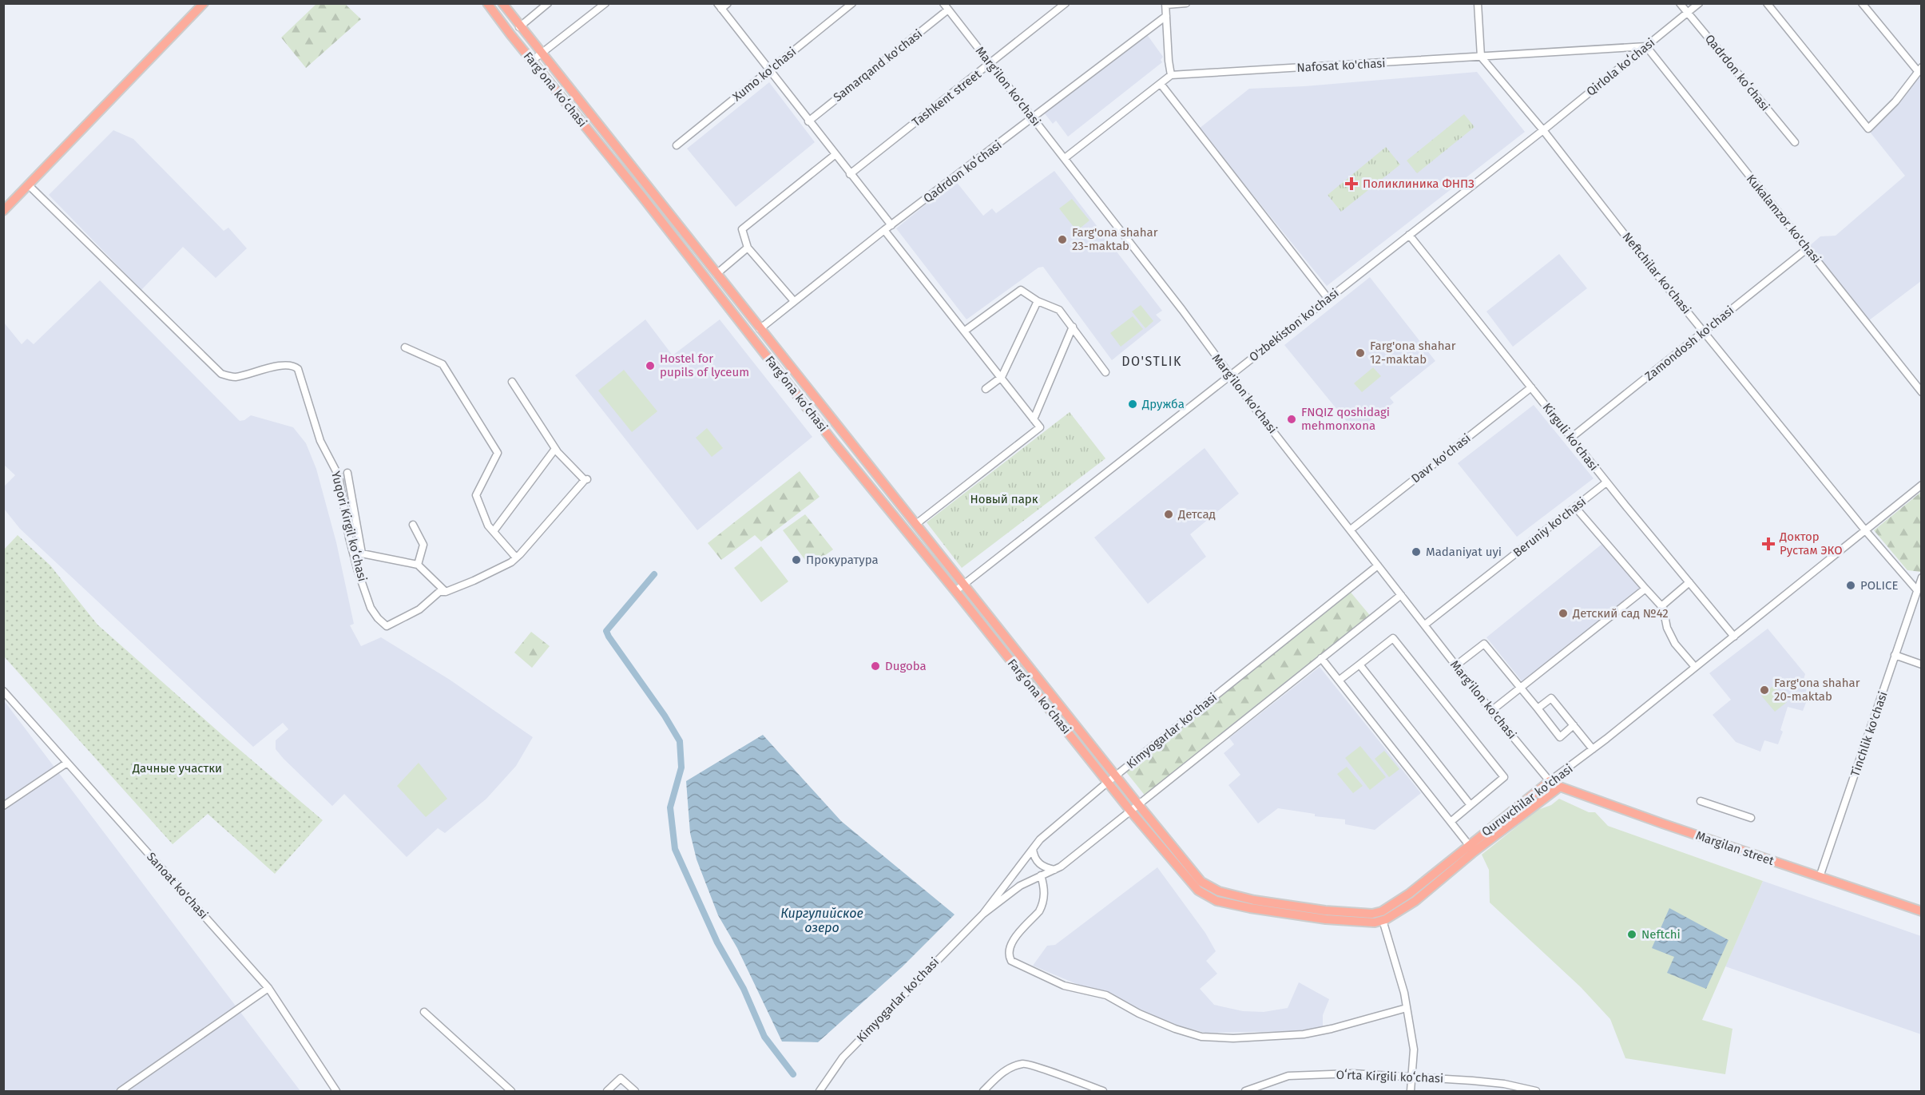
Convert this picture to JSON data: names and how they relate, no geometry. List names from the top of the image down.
{
  "streets": {
    "main road": ["Fargʻona koʻchasi", "Quruvchilar ko'chasi", "Margilan street"],
    "street": [
      "Samarqand ko'chasi",
      "Nafosat ko'chasi",
      "Qirlola koʻchasi",
      "Qadrdon koʻchasi",
      "Xumo ko'chasi",
      "Marg'ilon ko'chasi",
      "Tashkent street",
      "Kukalamzor ko'chasi",
      "Neftchilar ko'chasi",
      "O'zbekiston ko'chasi",
      "Zamondosh ko'chasi",
      "Kirguli ko'chasi",
      "Davr ko'chasi",
      "Yuqori Kirgil koʻchasi",
      "Beruniy ko'chasi",
      "Kimyogarlar ko'chasi",
      "Tinchlik ko'chasi",
      "Sanoat ko'chasi",
      "Oʻrta Kirgili koʻchasi"
    ]
  },
  "crossings": [
    ["Samarqand ko'chasi", "Marg'ilon ko'chasi"],
    ["Nafosat ko'chasi", "Qirlola koʻchasi"],
    ["Nafosat ko'chasi", "Kukalamzor ko'chasi"],
    ["Nafosat ko'chasi", "Neftchilar ko'chasi"],
    ["Qirlola koʻchasi", "Qadrdon koʻchasi"],
    ["Qirlola koʻchasi", "Kukalamzor ko'chasi"],
    ["Qirlola koʻchasi", "Neftchilar ko'chasi"],
    ["Qirlola koʻchasi", "O'zbekiston ko'chasi"],
    ["Qadrdon koʻchasi", "Marg'ilon ko'chasi"],
    ["Qadrdon koʻchasi", "Fargʻona koʻchasi"],
    ["Marg'ilon ko'chasi", "Tashkent street"],
    ["Marg'ilon ko'chasi", "O'zbekiston ko'chasi"],
    ["Marg'ilon ko'chasi", "Davr ko'chasi"],
    ["Marg'ilon ko'chasi", "Beruniy ko'chasi"],
    ["Marg'ilon ko'chasi", "Kimyogarlar ko'chasi"],
    ["Marg'ilon ko'chasi", "Quruvchilar ko'chasi"],
    ["Marg'ilon ko'chasi", "Margilan street"],
    ["Fargʻona koʻchasi", "O'zbekiston ko'chasi"],
    ["Fargʻona koʻchasi", "Kimyogarlar ko'chasi"],
    ["Fargʻona koʻchasi", "Quruvchilar ko'chasi"],
    ["Kukalamzor ko'chasi", "Zamondosh ko'chasi"],
    ["Neftchilar ko'chasi", "O'zbekiston ko'chasi"],
    ["Neftchilar ko'chasi", "Zamondosh ko'chasi"],
    ["Neftchilar ko'chasi", "Quruvchilar ko'chasi"],
    ["O'zbekiston ko'chasi", "Kirguli ko'chasi"],
    ["Zamondosh ko'chasi", "Kirguli ko'chasi"],
    ["Kirguli ko'chasi", "Davr ko'chasi"],
    ["Kirguli ko'chasi", "Beruniy ko'chasi"],
    ["Kirguli ko'chasi", "Quruvchilar ko'chasi"],
    ["Kimyogarlar ko'chasi", "Quruvchilar ko'chasi"],
    ["Tinchlik ko'chasi", "Margilan street"],
    ["Quruvchilar ko'chasi", "Margilan street"]
  ],
  "districts": ["DO'STLIK"],
  "water": ["Киргулийское озеро"],
  "parks": ["Новый парк", "Дачные участки"],
  "places": {
    "health": ["Поликлиника ФНПЗ", "Доктор Рустам ЭКО"],
    "other": [
      "Farg'ona shahar 23-maktab",
      "Farg'ona shahar 12-maktab",
      "Hostel for pupils of lyceum",
      "Дружба",
      "FNQIZ qoshidagi mehmonxona",
      "Детсад",
      "Madaniyat uyi",
      "Прокуратура",
      "POLICE",
      "Детский сад №42",
      "Dugoba",
      "Farg'ona shahar 20-maktab",
      "Neftchi"
    ]
  }
}
